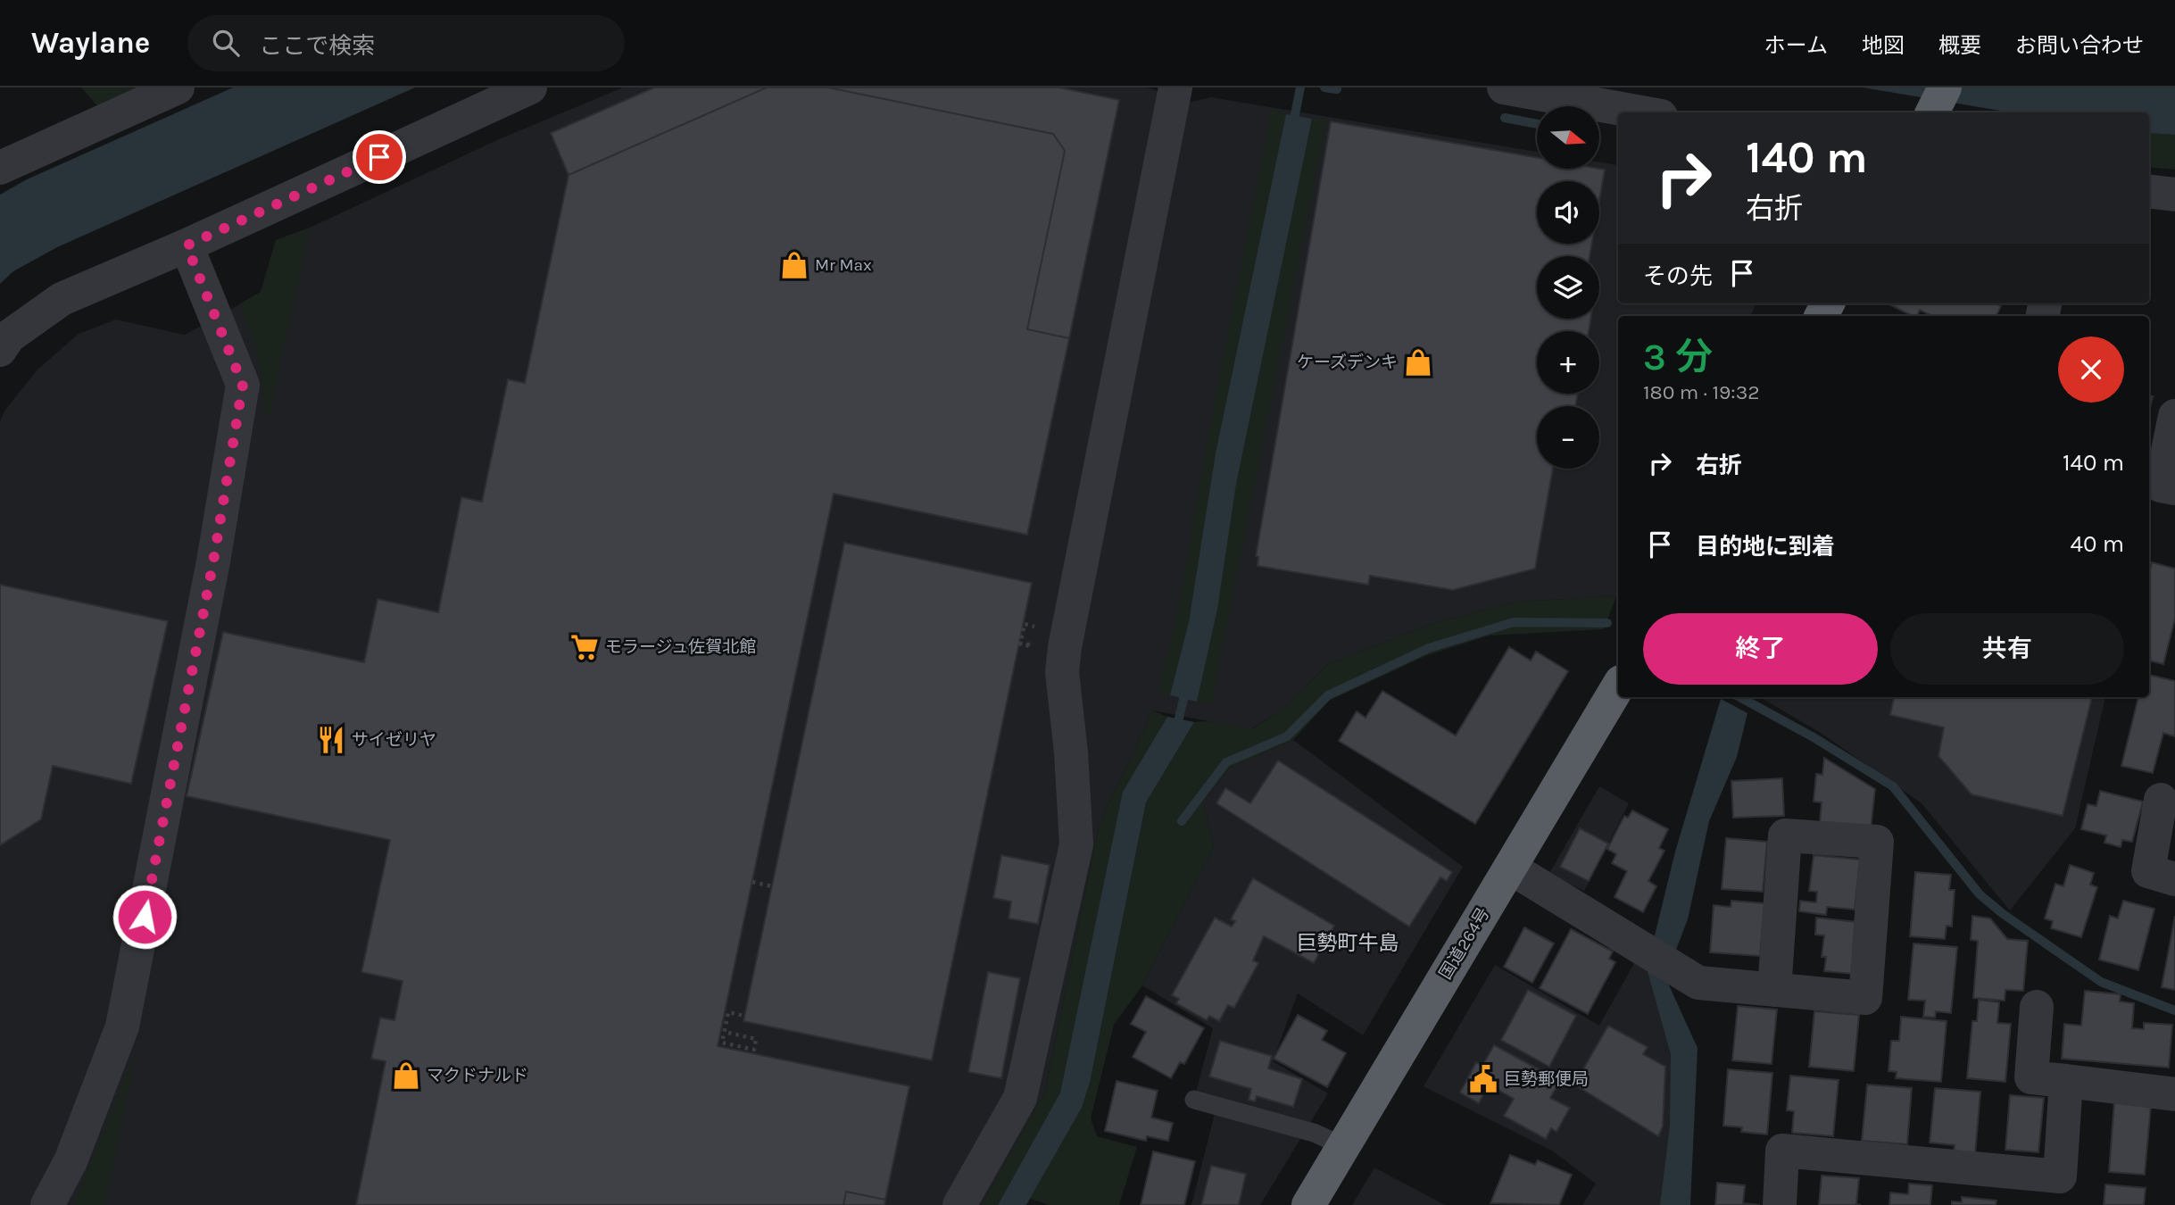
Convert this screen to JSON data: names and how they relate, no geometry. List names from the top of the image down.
{
  "streets": {
    "highway": ["国道264号"]
  },
  "districts": ["巨勢町牛島"],
  "places": {
    "shop": ["Mr Max", "ケーズデンキ", "マクドナルド"],
    "supermarket": ["モラージュ佐賀北館"],
    "restaurant": ["サイゼリヤ"],
    "public building": ["巨勢郵便局"]
  },
  "north": "right",
  "page": {
    "header": "Waylane",
    "search": "ここで検索",
    "nav": [
      "ホーム",
      "地図",
      "概要",
      "お問い合わせ"
    ],
    "map_buttons": ["+", "−"],
    "turn": ["140 m", "右折"],
    "then": "その先",
    "heading": ["3 分", "180 m · 19:32"],
    "list": [
      {
        "name": "右折",
        "value": "140 m"
      },
      {
        "name": "目的地に到着",
        "value": "40 m"
      }
    ],
    "buttons": ["終了", "共有"]
  }
}
